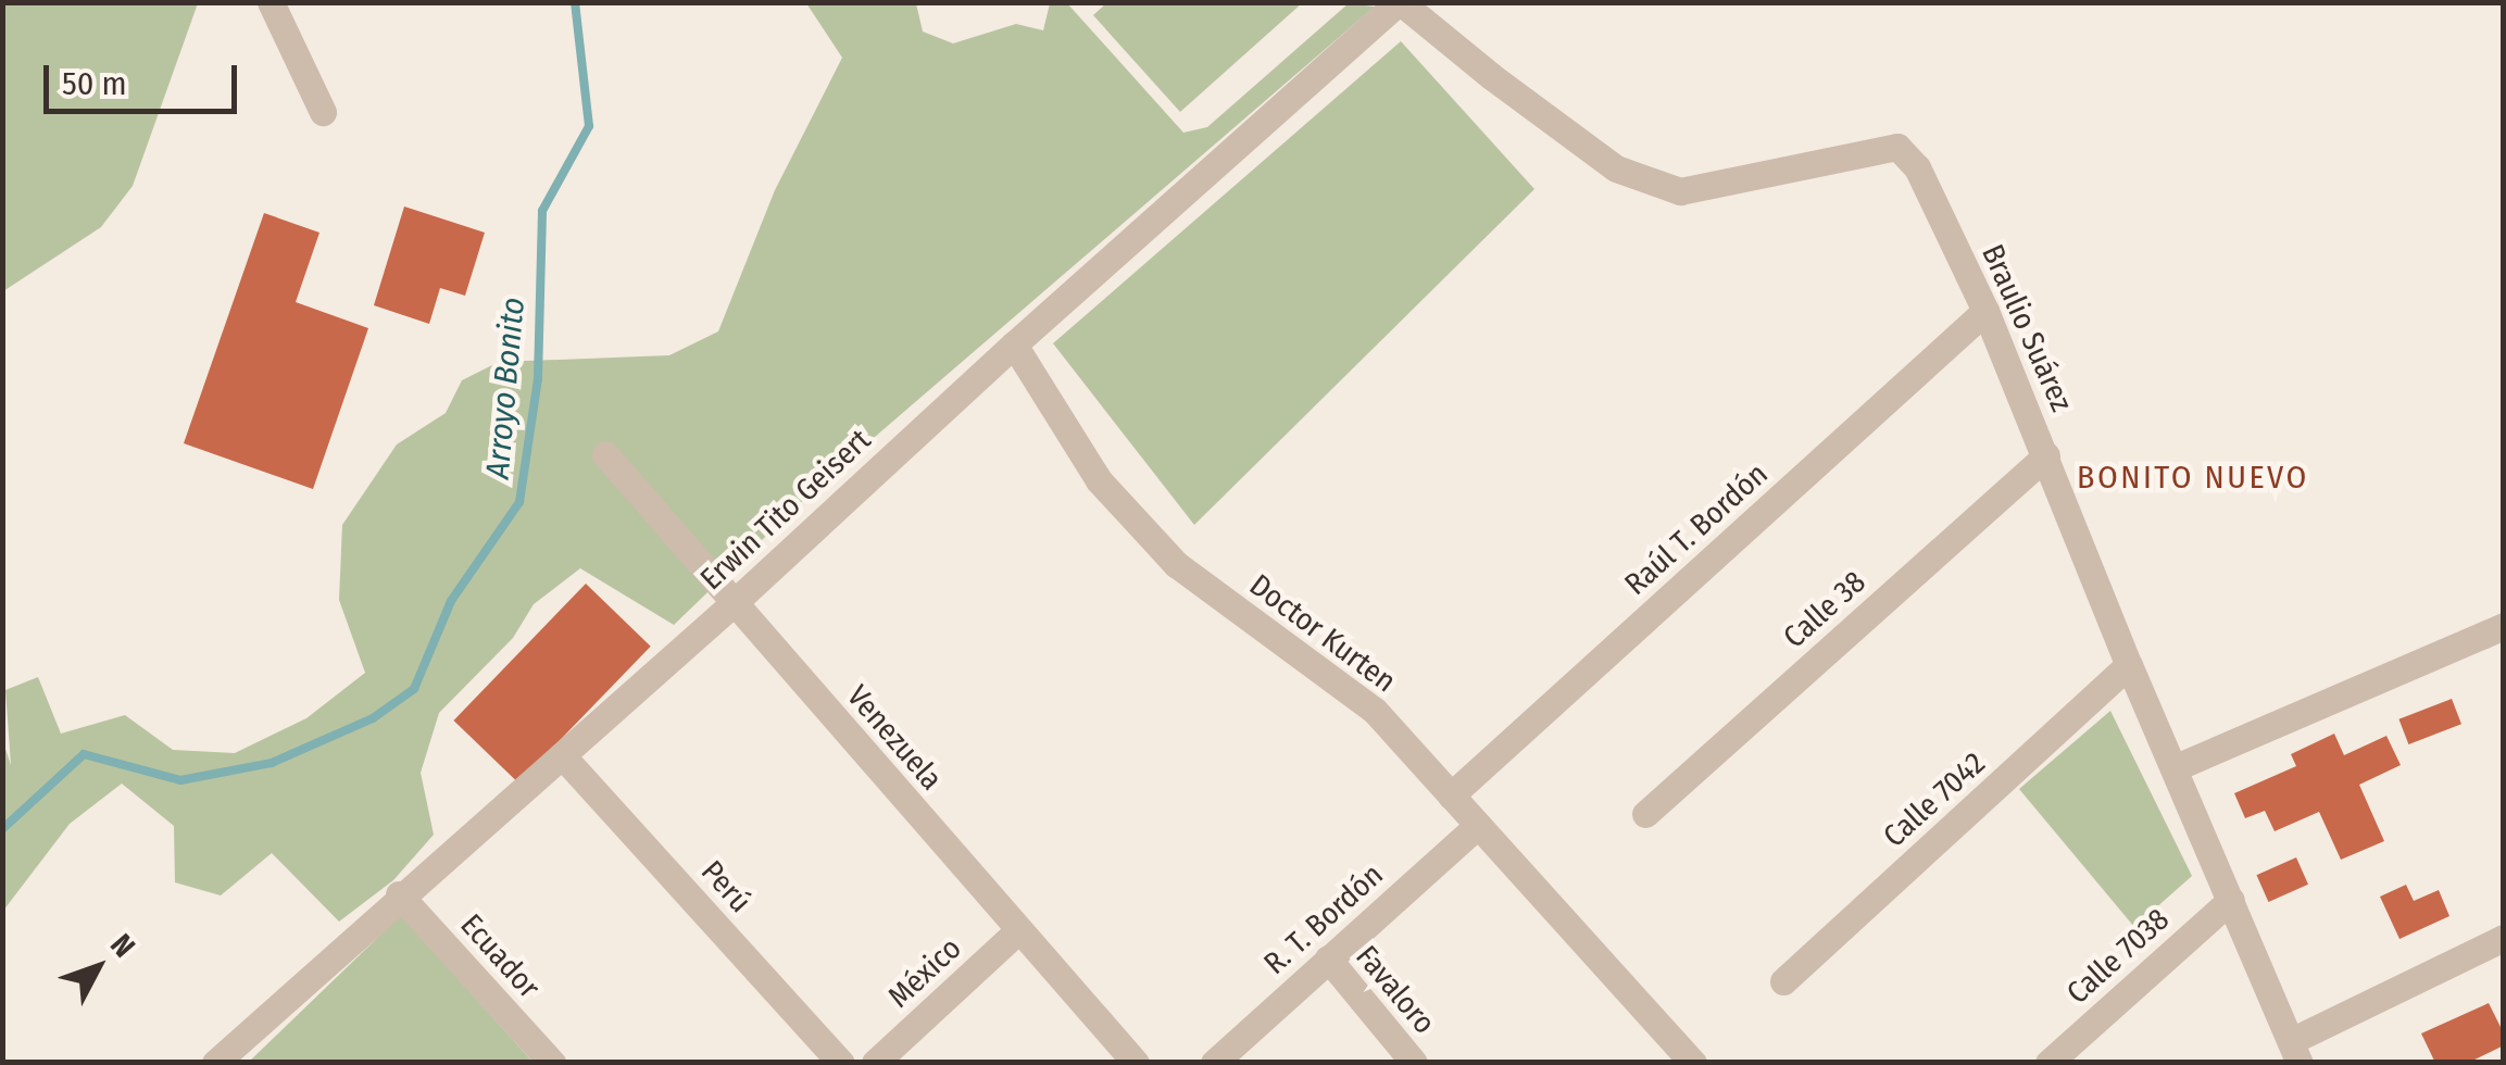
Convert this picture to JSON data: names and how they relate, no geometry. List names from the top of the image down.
{
  "streets": {
    "street": [
      "Braulio Suárez",
      "Erwin Tito Geisert",
      "Raúl T. Bordón",
      "Calle 38",
      "Doctor Kurten",
      "Venezuela",
      "Calle 7042",
      "Perú",
      "R. T. Bordón",
      "Ecuador",
      "Calle 7038",
      "México",
      "Favaloro"
    ]
  },
  "crossings": [
    ["Braulio Suárez", "Erwin Tito Geisert"],
    ["Braulio Suárez", "Raúl T. Bordón"],
    ["Braulio Suárez", "Calle 38"],
    ["Braulio Suárez", "Calle 7042"],
    ["Braulio Suárez", "Calle 7038"],
    ["Erwin Tito Geisert", "Doctor Kurten"],
    ["Erwin Tito Geisert", "Venezuela"],
    ["Erwin Tito Geisert", "Perú"],
    ["Erwin Tito Geisert", "Ecuador"],
    ["Raúl T. Bordón", "Doctor Kurten"],
    ["Doctor Kurten", "R. T. Bordón"],
    ["Venezuela", "México"],
    ["R. T. Bordón", "Favaloro"]
  ],
  "districts": ["BONITO NUEVO"],
  "water": ["Arroyo Bonito"],
  "scale_bar": "50 m",
  "north": "top right"
}
